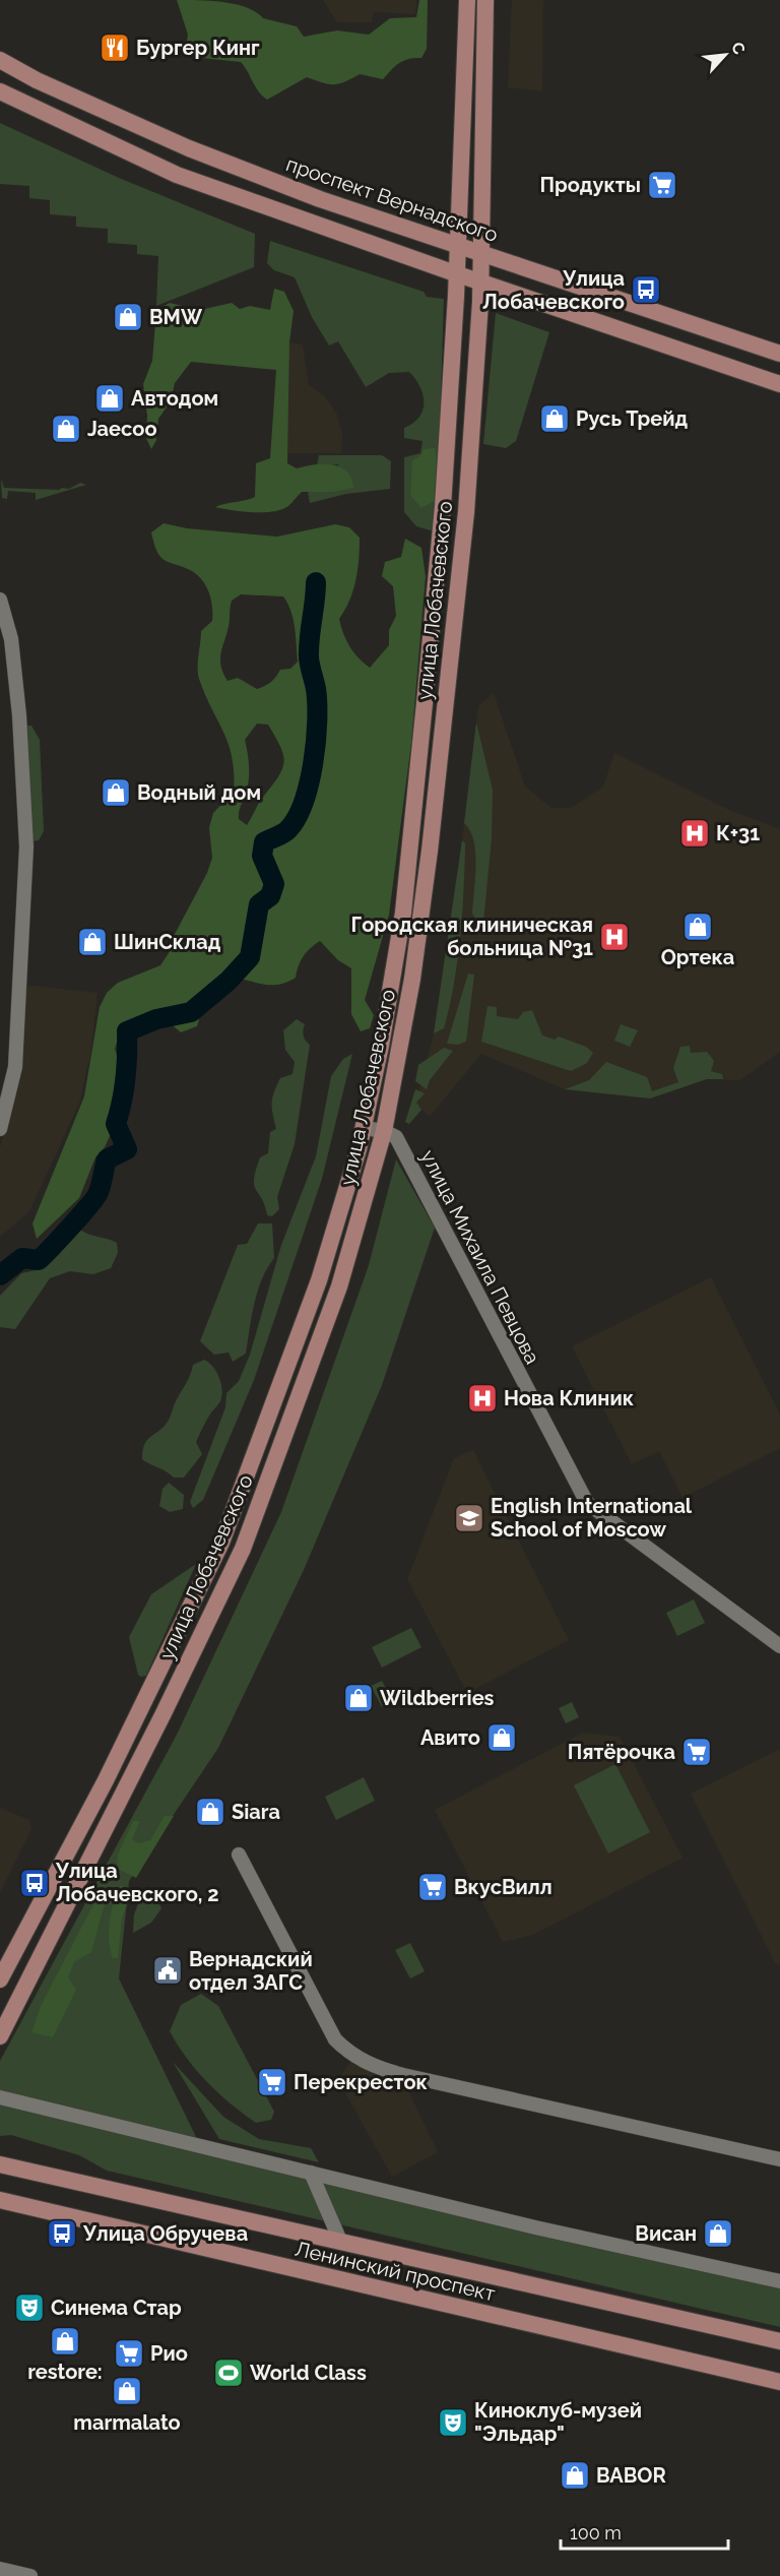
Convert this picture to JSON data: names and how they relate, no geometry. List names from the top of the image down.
{
  "streets": {
    "main road": ["проспект Вернадского", "улица Лобачевского", "Ленинский проспект"],
    "street": ["улица Михаила Певцова"]
  },
  "crossings": [
    ["проспект Вернадского", "улица Лобачевского"],
    ["улица Лобачевского", "улица Михаила Певцова"]
  ],
  "places": {
    "restaurant": ["Бургер Кинг"],
    "supermarket": [
      "Продукты",
      "Пятёрочка",
      "ВкусВилл",
      "Перекресток",
      "Рио"
    ],
    "bus stop": ["Улица Лобачевского", "Улица Лобачевского, 2", "Улица Обручева"],
    "shop": [
      "BMW",
      "Автодом",
      "Русь Трейд",
      "Jaecoo",
      "Водный дом",
      "Ортека",
      "ШинСклад",
      "Wildberries",
      "Авито",
      "Siara",
      "Висан",
      "restore:",
      "marmalato",
      "BABOR"
    ],
    "hospital": ["К+31", "Городская клиническая больница №31", "Нова Клиник"],
    "school or university": ["English International School of Moscow"],
    "public building": ["Вернадский отдел ЗАГС"],
    "theatre": ["Синема Стар", "Киноклуб-музей \"Эльдар\""],
    "sports": ["World Class"]
  },
  "scale_bar": "100 m",
  "north": "top right"
}
